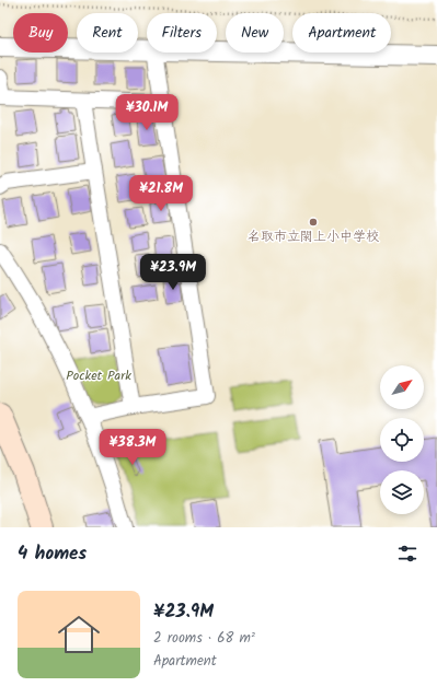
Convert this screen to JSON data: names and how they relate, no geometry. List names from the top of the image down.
{
  "parks": ["Pocket Park"],
  "places": ["名取市立閖上小中学校"],
  "north": "top right",
  "page": {
    "chip": [
      "Buy",
      "Rent",
      "Filters",
      "New",
      "Apartment"
    ],
    "price": [
      "¥30.1M",
      "¥21.8M",
      "¥23.9M",
      "¥38.3M"
    ],
    "heading": "4 homes",
    "list": [
      {
        "name": "¥23.9M",
        "note": "2 rooms · 68 m² · Apartment"
      }
    ]
  }
}
